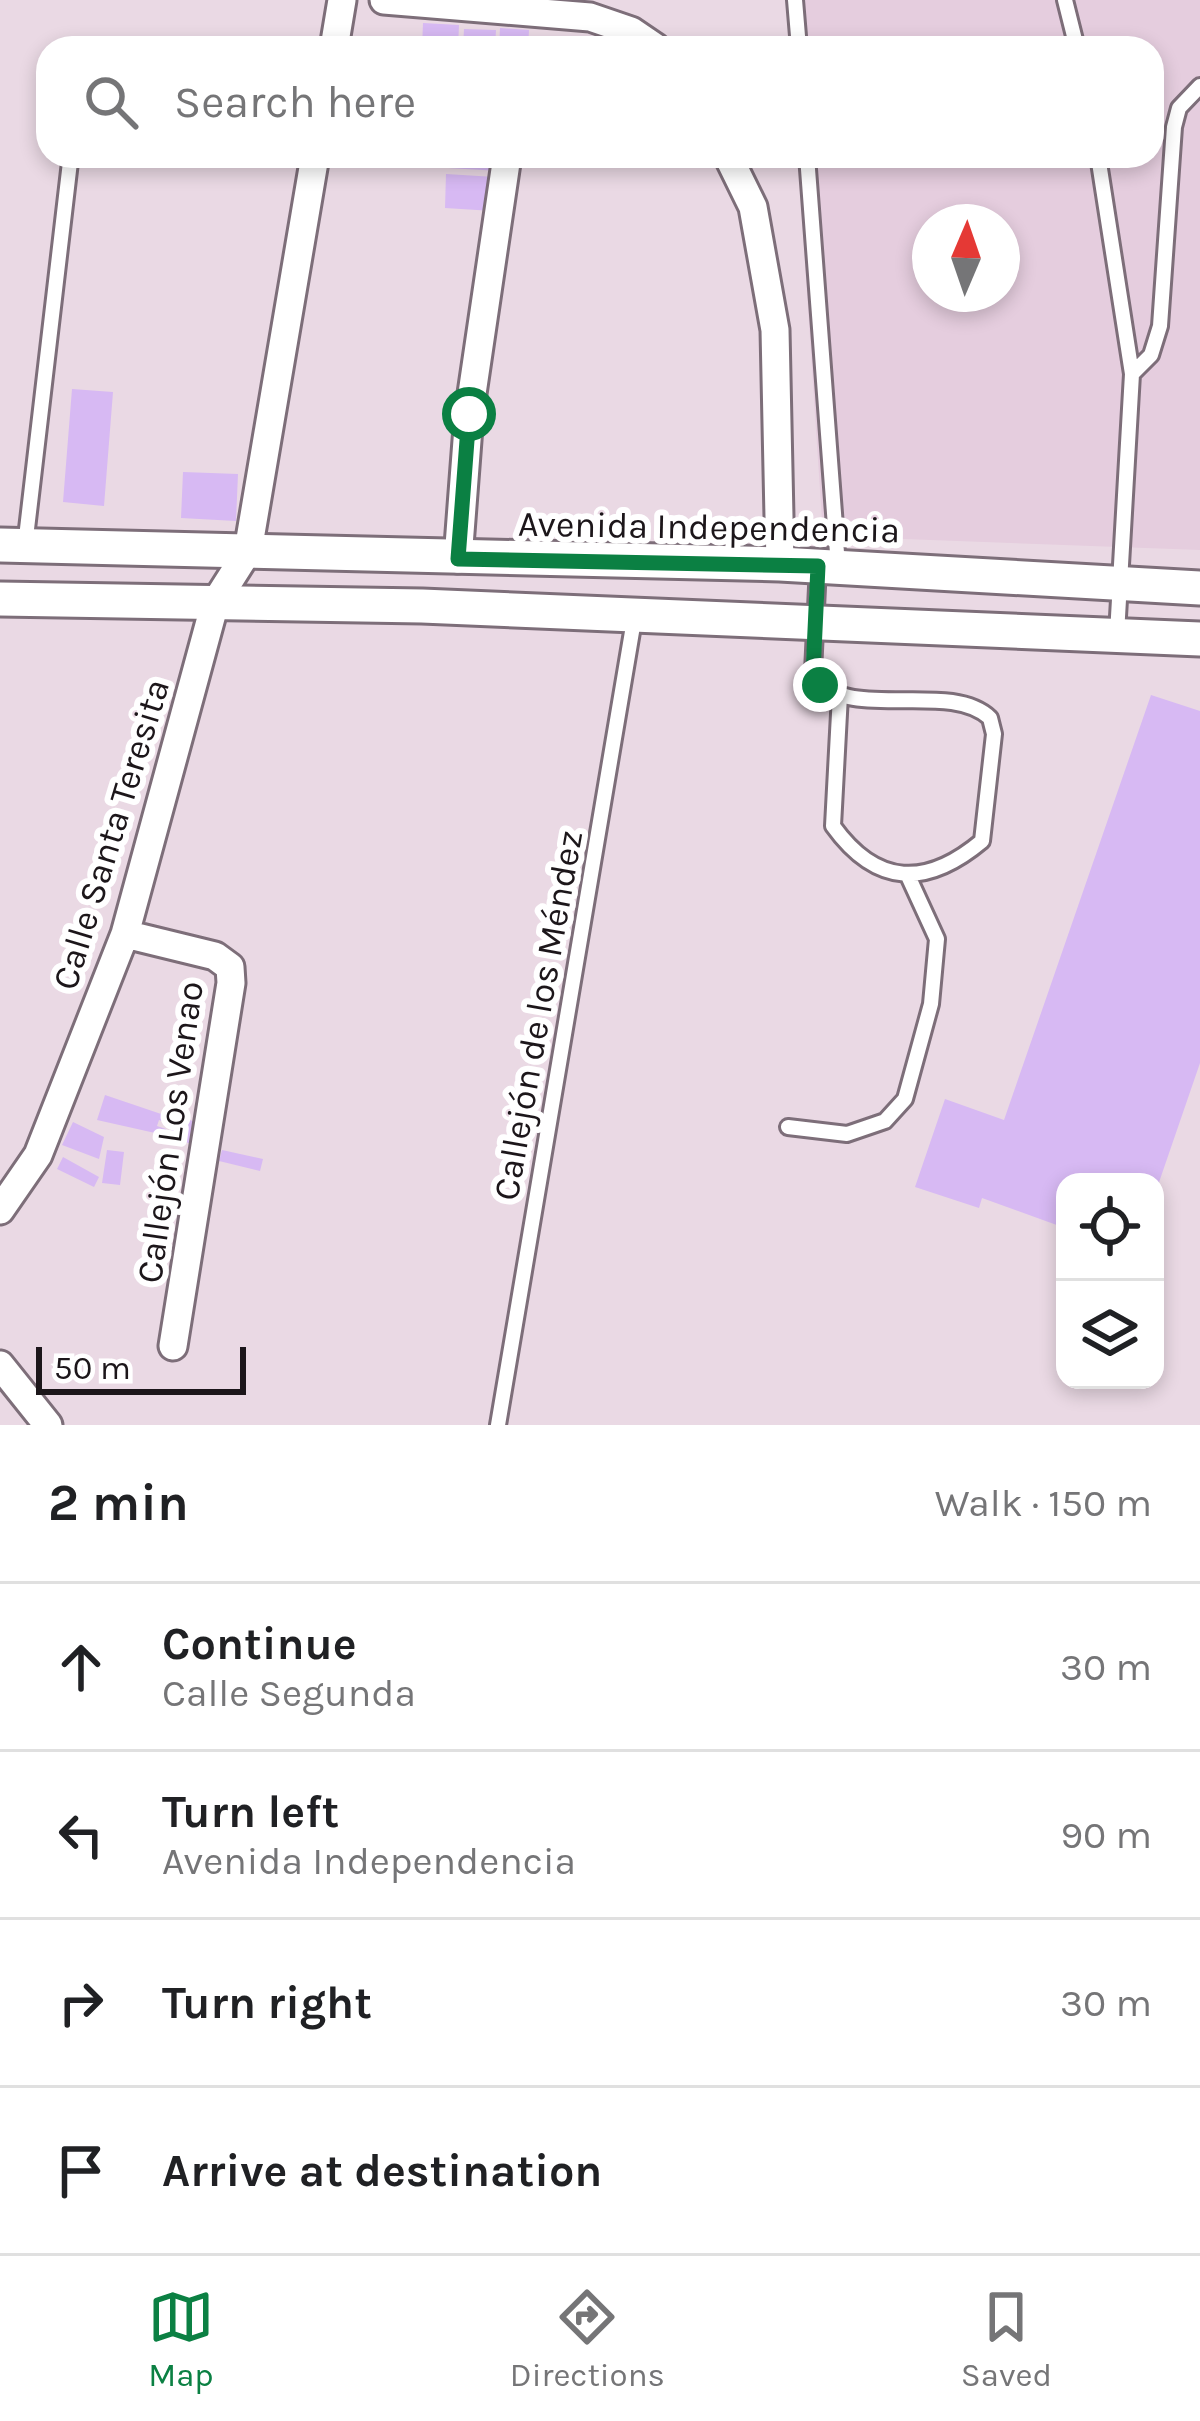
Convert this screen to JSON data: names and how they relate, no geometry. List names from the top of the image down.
{
  "streets": {
    "street": ["Avenida Independencia", "Calle Santa Teresita", "Callejón Los Venao"],
    "lane": ["Callejón de los Méndez"]
  },
  "crossings": [
    ["Avenida Independencia", "Calle Santa Teresita"],
    ["Calle Santa Teresita", "Callejón Los Venao"]
  ],
  "scale_bar": "50 m",
  "north": "top",
  "page": {
    "search": "Search here",
    "scale": "50 m",
    "heading": ["2 min", "Walk · 150 m"],
    "list": [
      ["Continue", "Calle Segunda", "30 m"],
      ["Turn left", "Avenida Independencia", "90 m"],
      ["Turn right", "30 m"],
      "Arrive at destination"
    ],
    "nav": ["Map", "Directions", "Saved"]
  }
}
